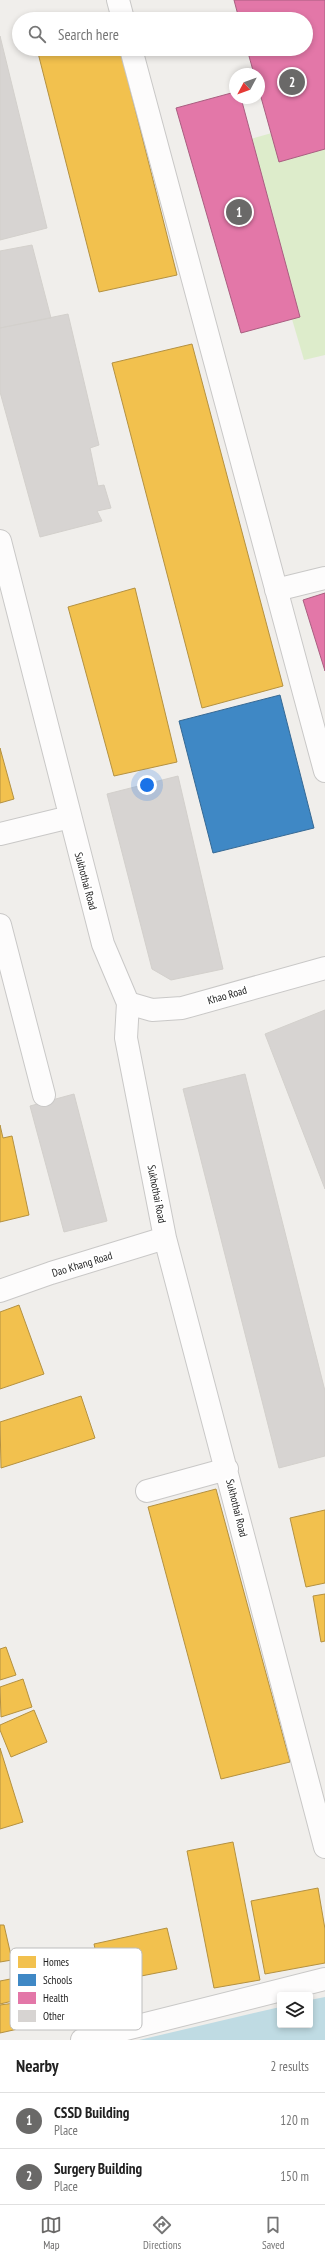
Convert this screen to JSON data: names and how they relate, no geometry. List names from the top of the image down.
{
  "streets": {
    "street": ["Sukhothai Road", "Khao Road", "Dao Khang Road"]
  },
  "crossings": [
    ["Sukhothai Road", "Khao Road"],
    ["Sukhothai Road", "Dao Khang Road"]
  ],
  "legend": [
    "Homes",
    "Schools",
    "Health",
    "Other"
  ],
  "north": "bottom left",
  "page": {
    "search": "Search here",
    "pins": ["2", "1"],
    "heading": ["Nearby", "2 results"],
    "list": [
      {
        "mark": "1",
        "name": "CSSD Building",
        "note": "Place",
        "value": "120 m"
      },
      {
        "mark": "2",
        "name": "Surgery Building",
        "note": "Place",
        "value": "150 m"
      }
    ],
    "nav": ["Map", "Directions", "Saved"]
  }
}
